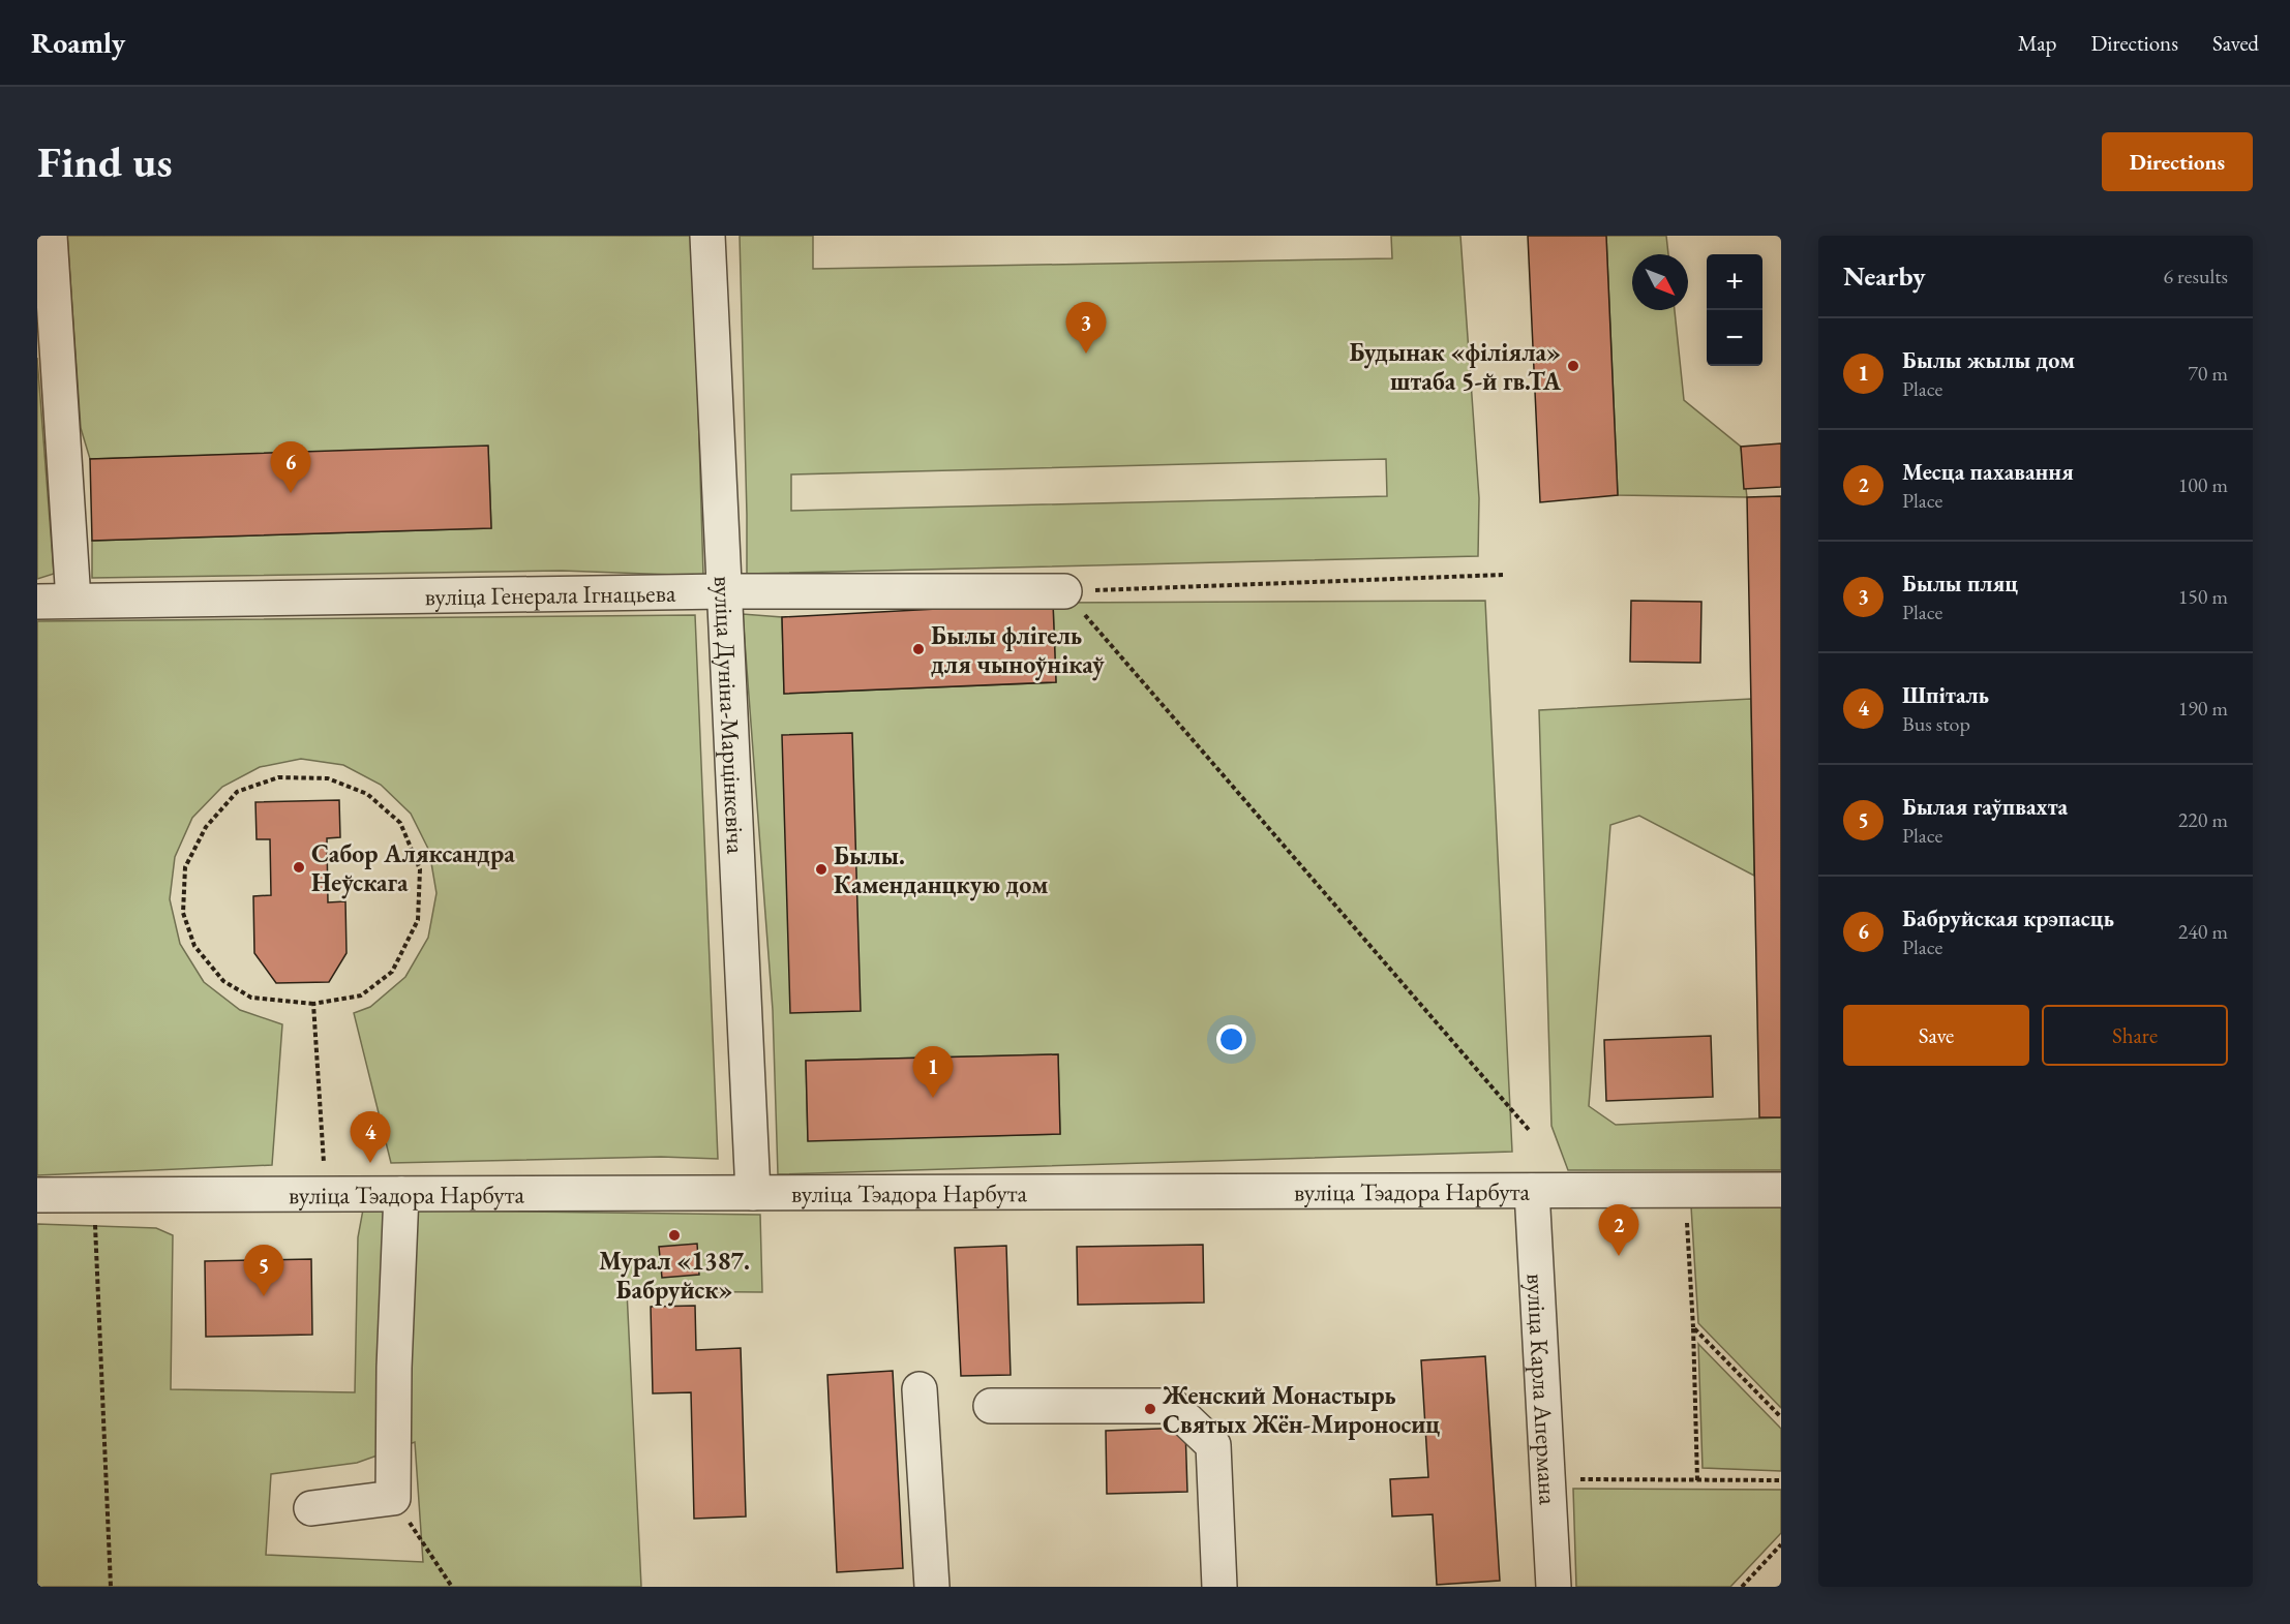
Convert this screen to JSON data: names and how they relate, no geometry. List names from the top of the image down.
{
  "streets": {
    "street": [
      "вуліца Генерала Ігнацьева",
      "вуліца Дуніна-Марцінкевіча",
      "вуліца Тэадора Нарбута",
      "вуліца Карла Апермана"
    ]
  },
  "crossings": [
    ["вуліца Генерала Ігнацьева", "вуліца Дуніна-Марцінкевіча"],
    ["вуліца Дуніна-Марцінкевіча", "вуліца Тэадора Нарбута"],
    ["вуліца Тэадора Нарбута", "вуліца Карла Апермана"]
  ],
  "places": [
    "Будынак «філіяла» штаба 5-й гв.ТА",
    "Былы флігель для чыноўнікаў",
    "Сабор Аляксандра Неўскага",
    "Былы. Каменданцкую дом",
    "Мурал «1387. Бабруйск»",
    "Женский Монастырь Святых Жён-Мироносиц"
  ],
  "north": "bottom right",
  "page": {
    "header": "Roamly",
    "nav": ["Map", "Directions", "Saved"],
    "buttons": [
      "Directions",
      ["Save", "Share"]
    ],
    "title": "Find us",
    "heading": ["Nearby", "6 results"],
    "map_buttons": ["+", "−"],
    "pins": [
      "3",
      "6",
      "1",
      "4",
      "2",
      "5"
    ],
    "list": [
      {
        "mark": "1",
        "name": "Былы жылы дом",
        "note": "Place",
        "value": "70 m"
      },
      {
        "mark": "2",
        "name": "Месца пахавання",
        "note": "Place",
        "value": "100 m"
      },
      {
        "mark": "3",
        "name": "Былы пляц",
        "note": "Place",
        "value": "150 m"
      },
      {
        "mark": "4",
        "name": "Шпіталь",
        "note": "Bus stop",
        "value": "190 m"
      },
      {
        "mark": "5",
        "name": "Былая гаўпвахта",
        "note": "Place",
        "value": "220 m"
      },
      {
        "mark": "6",
        "name": "Бабруйская крэпасць",
        "note": "Place",
        "value": "240 m"
      }
    ]
  }
}
